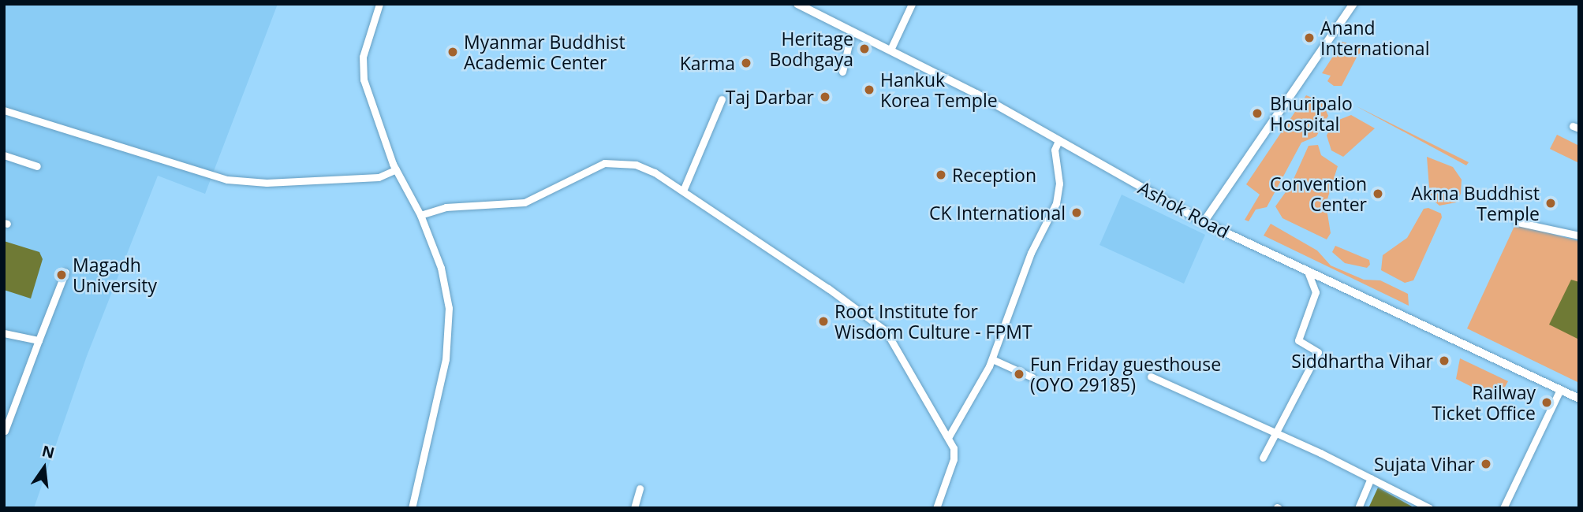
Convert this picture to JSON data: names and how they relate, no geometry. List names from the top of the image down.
{
  "streets": {
    "street": ["Ashok Road"]
  },
  "places": [
    "Anand International",
    "Heritage Bodhgaya",
    "Myanmar Buddhist Academic Center",
    "Karma",
    "Hankuk Korea Temple",
    "Taj Darbar",
    "Bhuripalo Hospital",
    "Reception",
    "Convention Center",
    "Akma Buddhist Temple",
    "CK International",
    "Magadh University",
    "Root Institute for Wisdom Culture - FPMT",
    "Siddhartha Vihar",
    "Fun Friday guesthouse (OYO 29185)",
    "Railway Ticket Office",
    "Sujata Vihar"
  ],
  "north": "top"
}
